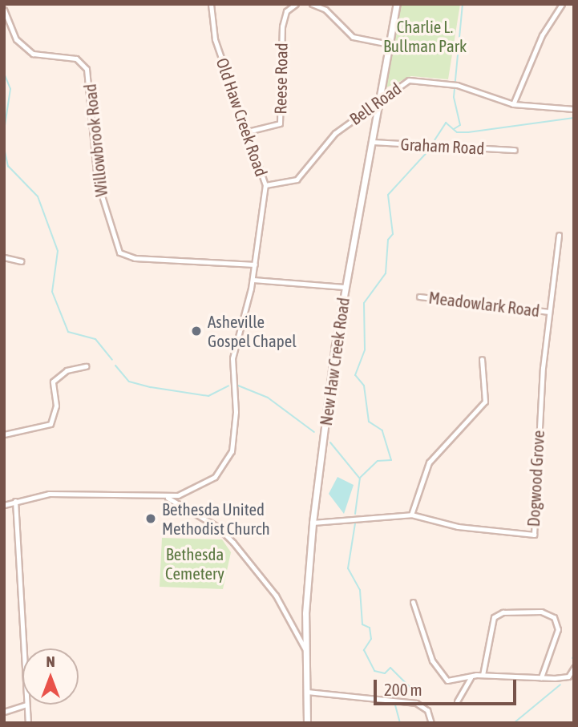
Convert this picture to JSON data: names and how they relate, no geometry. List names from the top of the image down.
{
  "streets": {
    "street": [
      "Reese Road",
      "Bell Road",
      "Old Haw Creek Road",
      "Willowbrook Road",
      "Graham Road",
      "Meadowlark Road",
      "New Haw Creek Road",
      "Dogwood Grove"
    ]
  },
  "crossings": [
    ["Reese Road", "Old Haw Creek Road"],
    ["Bell Road", "Old Haw Creek Road"],
    ["Bell Road", "New Haw Creek Road"],
    ["Old Haw Creek Road", "Willowbrook Road"],
    ["Graham Road", "New Haw Creek Road"],
    ["Meadowlark Road", "Dogwood Grove"],
    ["New Haw Creek Road", "Dogwood Grove"]
  ],
  "parks": ["Charlie L. Bullman Park", "Bethesda Cemetery"],
  "places": ["Asheville Gospel Chapel", "Bethesda United Methodist Church"],
  "scale_bar": "200 m",
  "north": "top"
}
